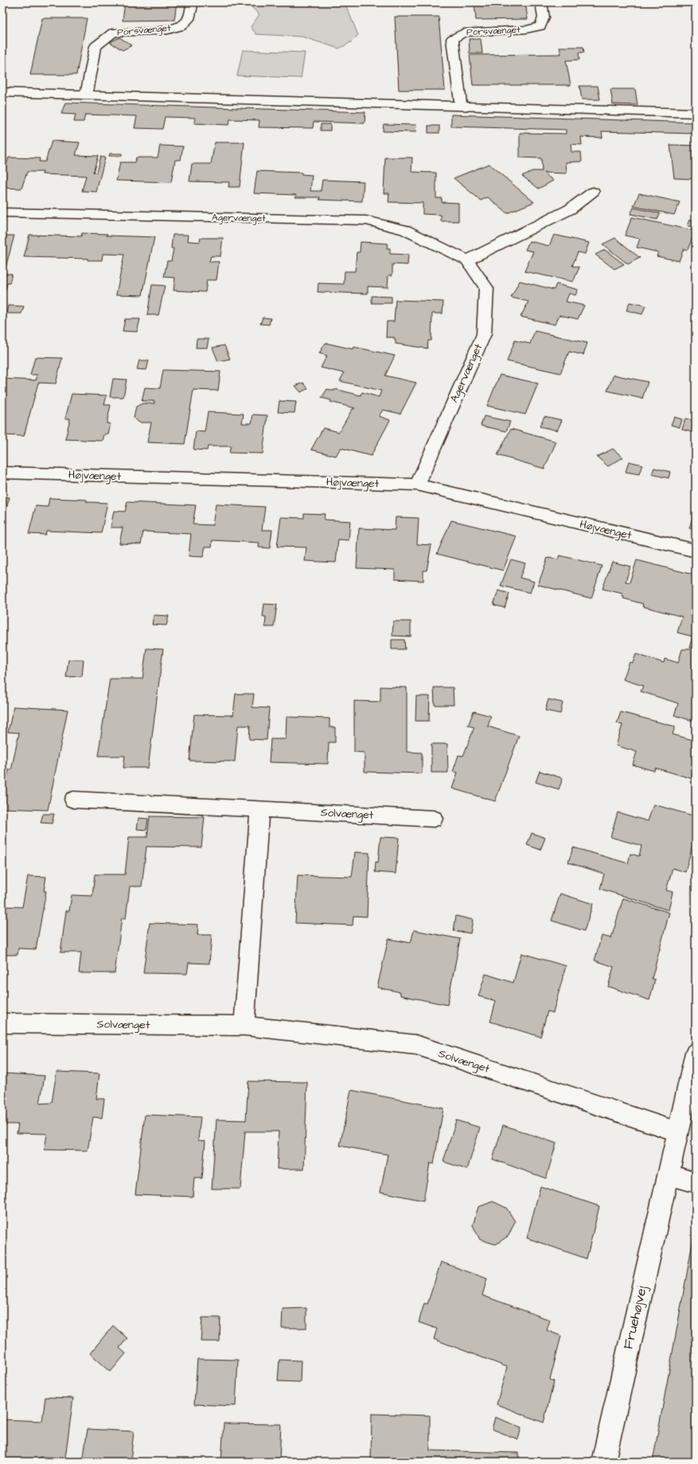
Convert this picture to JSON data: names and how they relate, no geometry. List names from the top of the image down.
{
  "streets": {
    "street": [
      "Porsvænget",
      "Agervænget",
      "Højvænget",
      "Solvænget",
      "Fruehøjvej"
    ]
  },
  "crossings": [
    ["Agervænget", "Højvænget"],
    ["Solvænget", "Fruehøjvej"]
  ]
}
